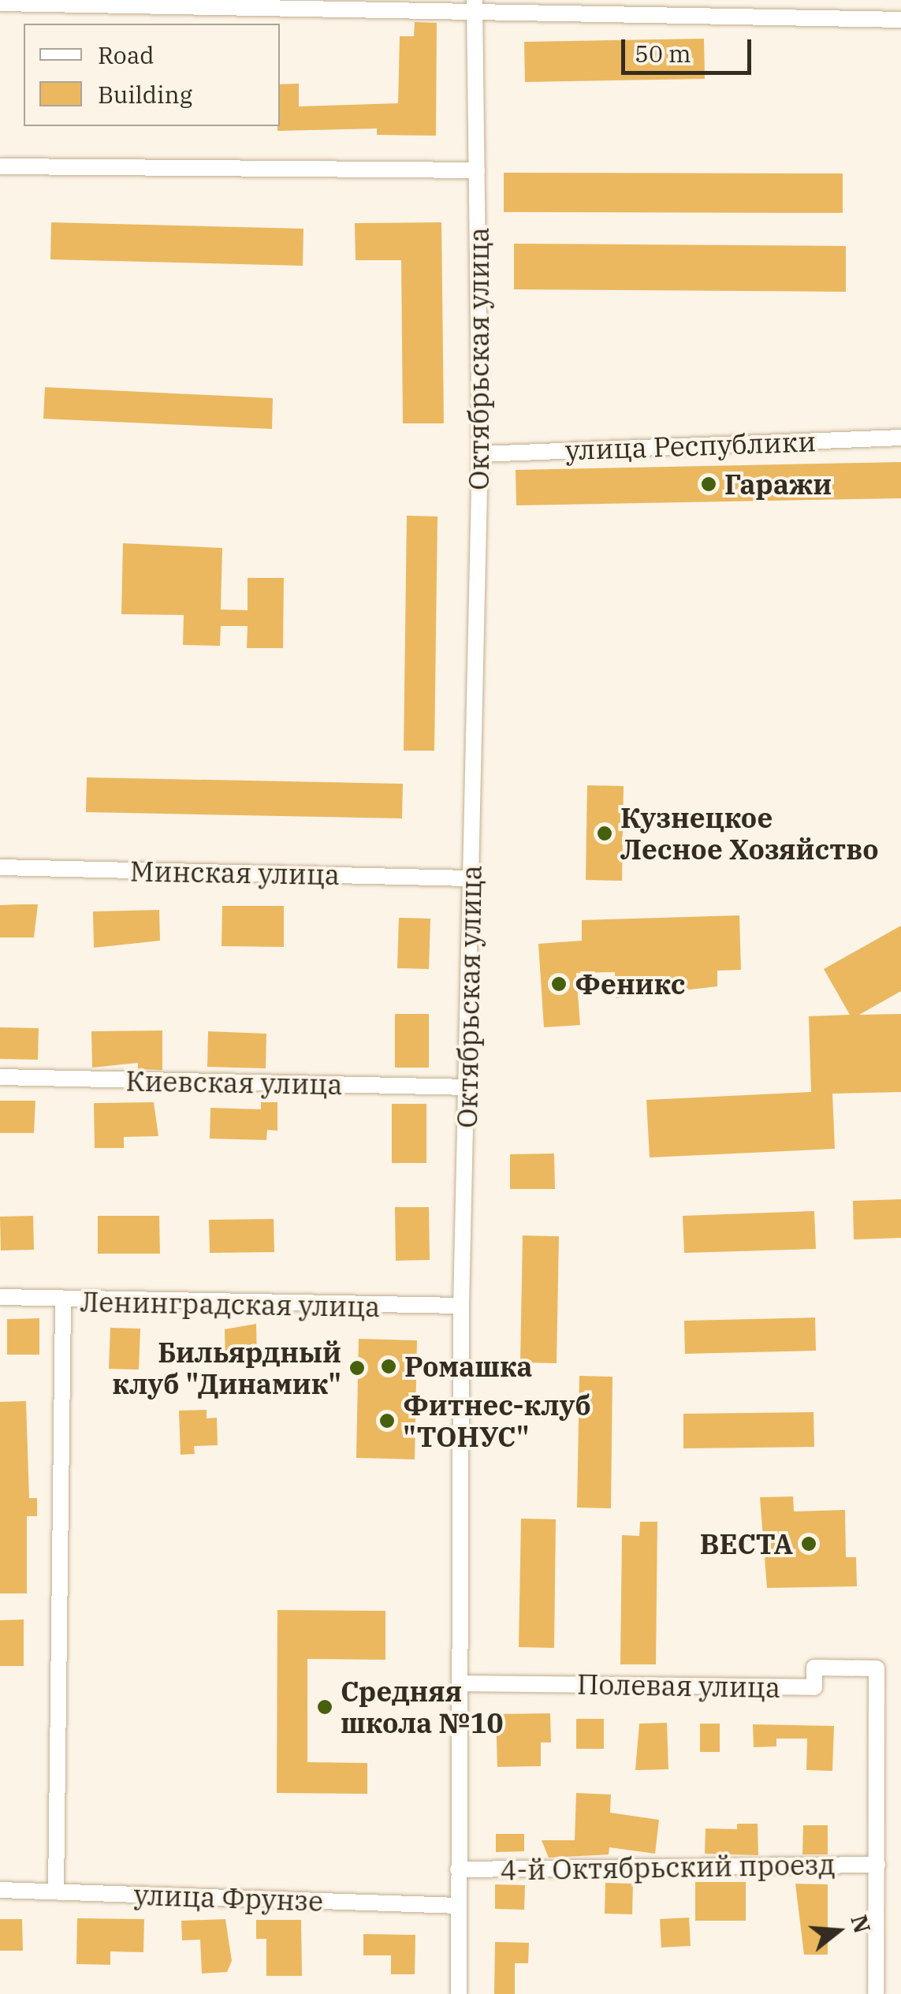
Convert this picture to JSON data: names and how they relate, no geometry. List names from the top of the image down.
{
  "streets": {
    "street": [
      "Октябрьская улица",
      "улица Республики",
      "Минская улица",
      "Киевская улица",
      "Ленинградская улица",
      "Полевая улица",
      "4-й Октябрьский проезд",
      "улица Фрунзе"
    ]
  },
  "crossings": [
    ["Октябрьская улица", "улица Республики"],
    ["Октябрьская улица", "Минская улица"],
    ["Октябрьская улица", "Киевская улица"],
    ["Октябрьская улица", "Ленинградская улица"],
    ["Октябрьская улица", "Полевая улица"],
    ["Октябрьская улица", "4-й Октябрьский проезд"],
    ["Октябрьская улица", "улица Фрунзе"],
    ["Полевая улица", "4-й Октябрьский проезд"]
  ],
  "places": [
    "Гаражи",
    "Кузнецкое Лесное Хозяйство",
    "Феникс",
    "Ромашка",
    "Бильярдный клуб \"Динамик\"",
    "Фитнес-клуб \"ТОНУС\"",
    "ВЕСТА",
    "Средняя школа №10"
  ],
  "legend": ["Road", "Building"],
  "scale_bar": "50 m",
  "north": "right"
}
